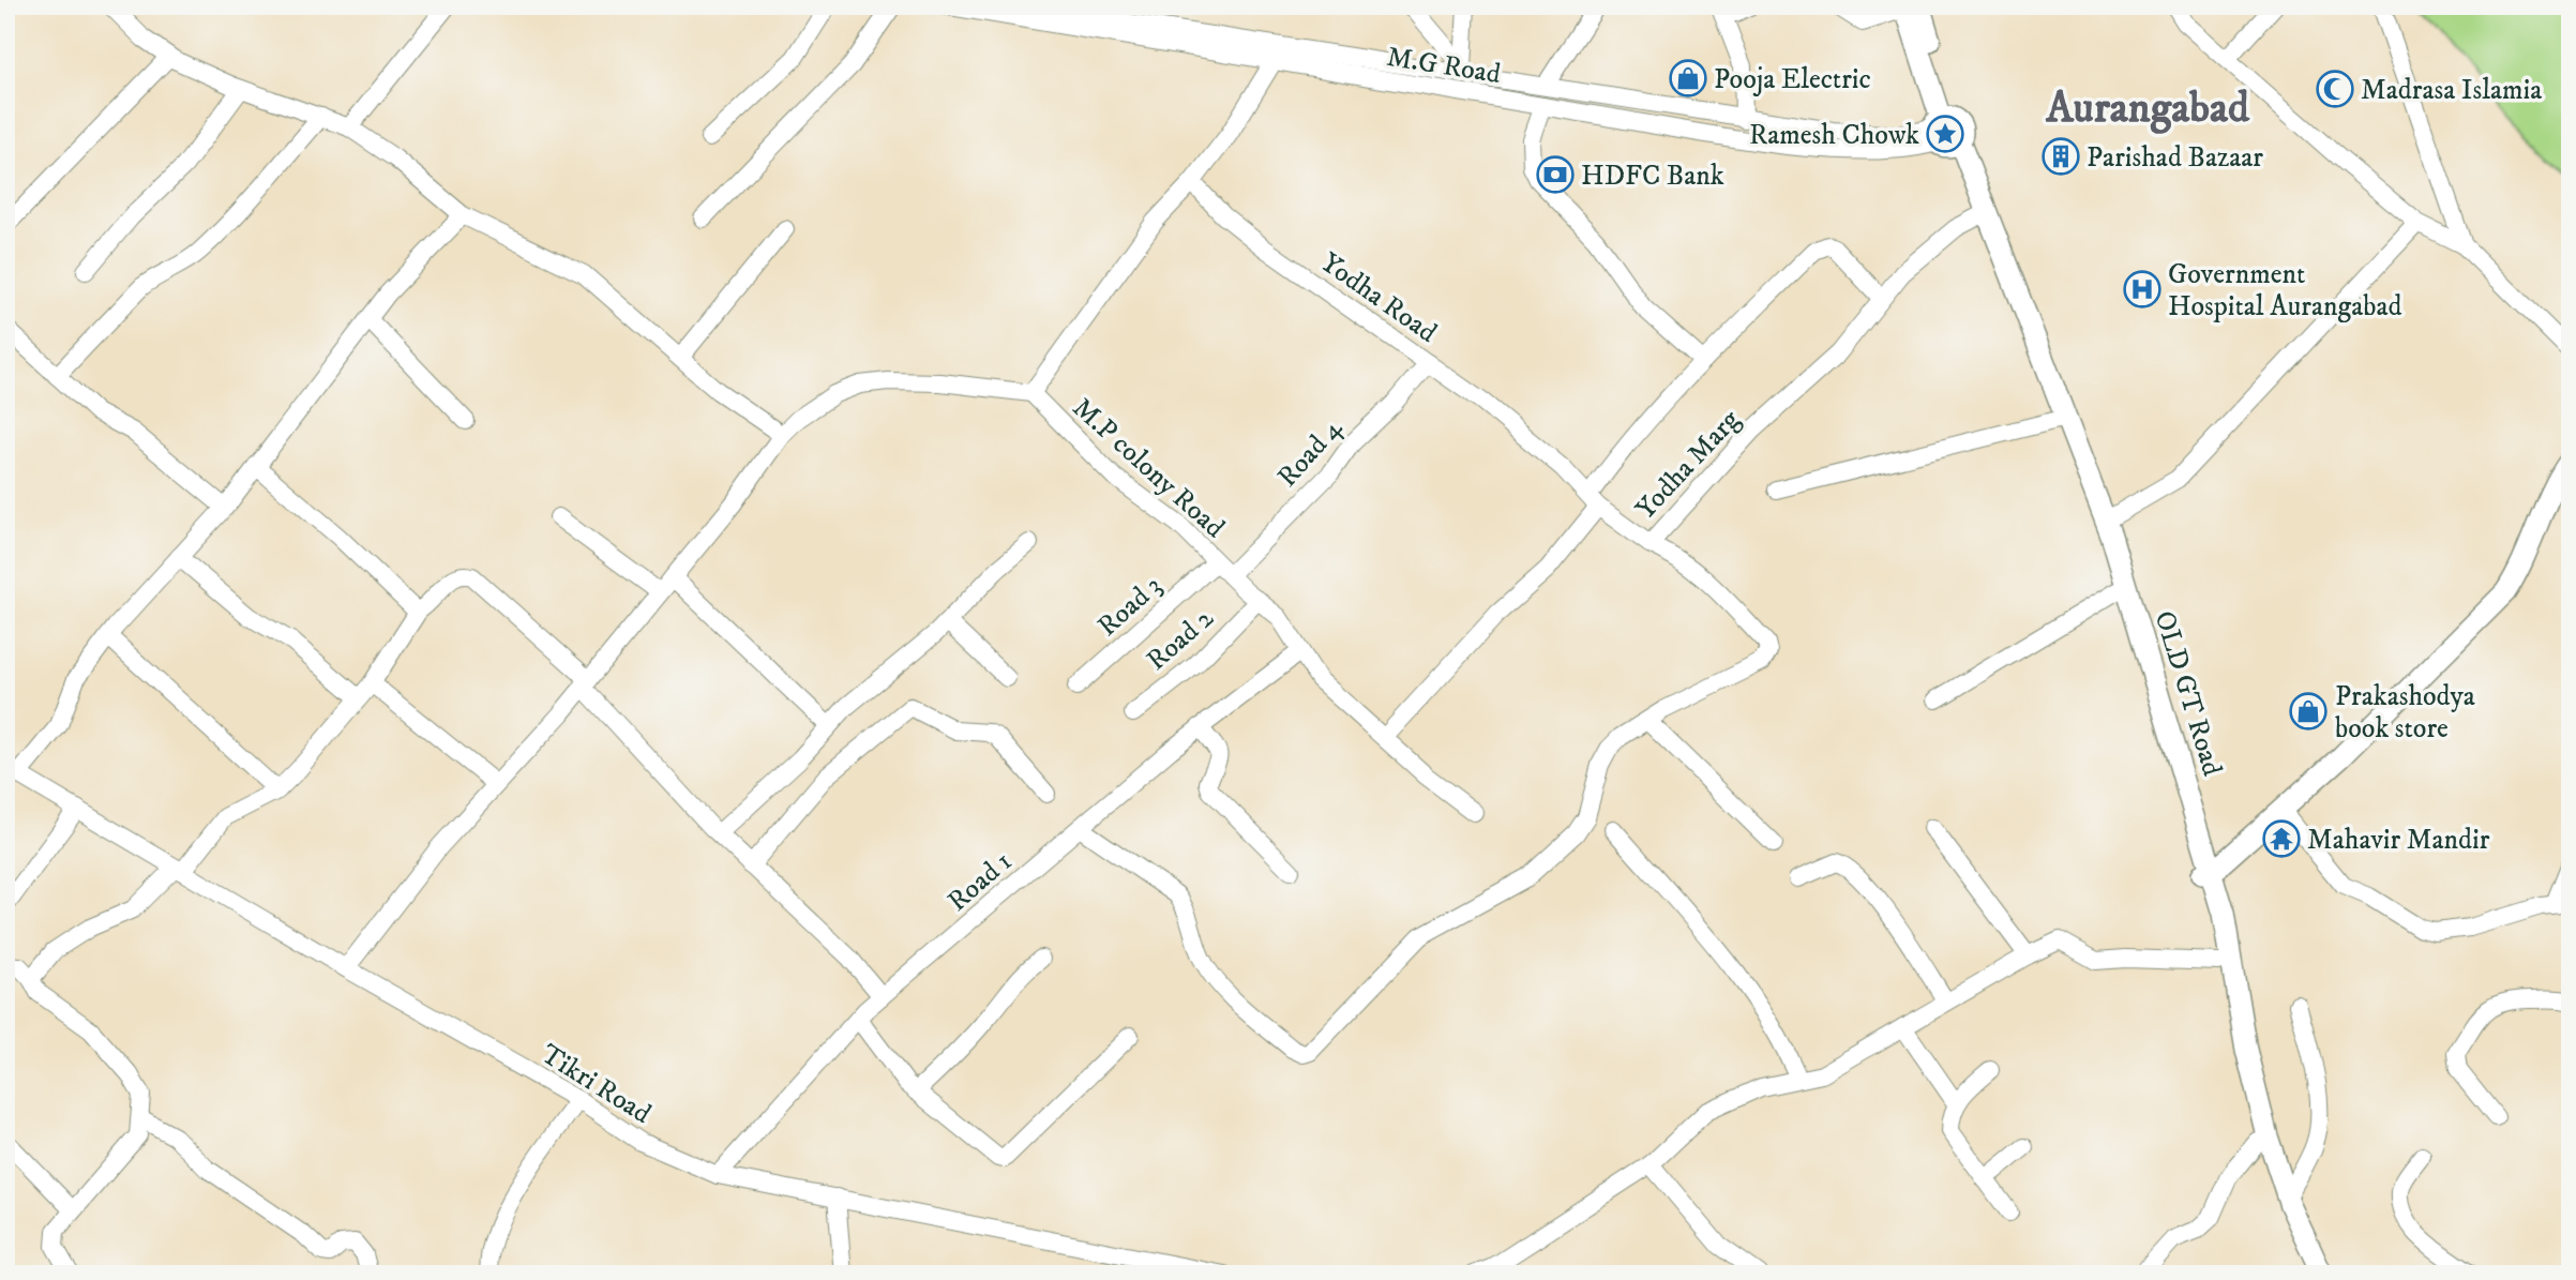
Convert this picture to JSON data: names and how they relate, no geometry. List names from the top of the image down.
{
  "streets": {
    "main road": ["OLD GT Road"],
    "street": [
      "M.G Road",
      "Yodha Road",
      "Road 4",
      "Yodha Marg",
      "M.P colony Road",
      "Road 3",
      "Road 2",
      "Road 1",
      "Tikri Road"
    ]
  },
  "crossings": [
    ["M.G Road", "OLD GT Road"],
    ["Yodha Road", "Road 4"],
    ["Yodha Road", "Yodha Marg"],
    ["Yodha Road", "M.P colony Road"],
    ["Road 4", "M.P colony Road"],
    ["Yodha Marg", "OLD GT Road"],
    ["Yodha Marg", "Road 1"],
    ["M.P colony Road", "Road 3"],
    ["M.P colony Road", "Road 2"],
    ["M.P colony Road", "Road 1"],
    ["Road 1", "Tikri Road"]
  ],
  "districts": ["Aurangabad"],
  "places": {
    "shop": ["Pooja Electric", "Prakashodya book store"],
    "mosque": ["Madrasa Islamia"],
    "place": ["Ramesh Chowk"],
    "building": ["Parishad Bazaar"],
    "bank": ["HDFC Bank"],
    "hospital": ["Government Hospital Aurangabad"],
    "temple": ["Mahavir Mandir"]
  }
}
